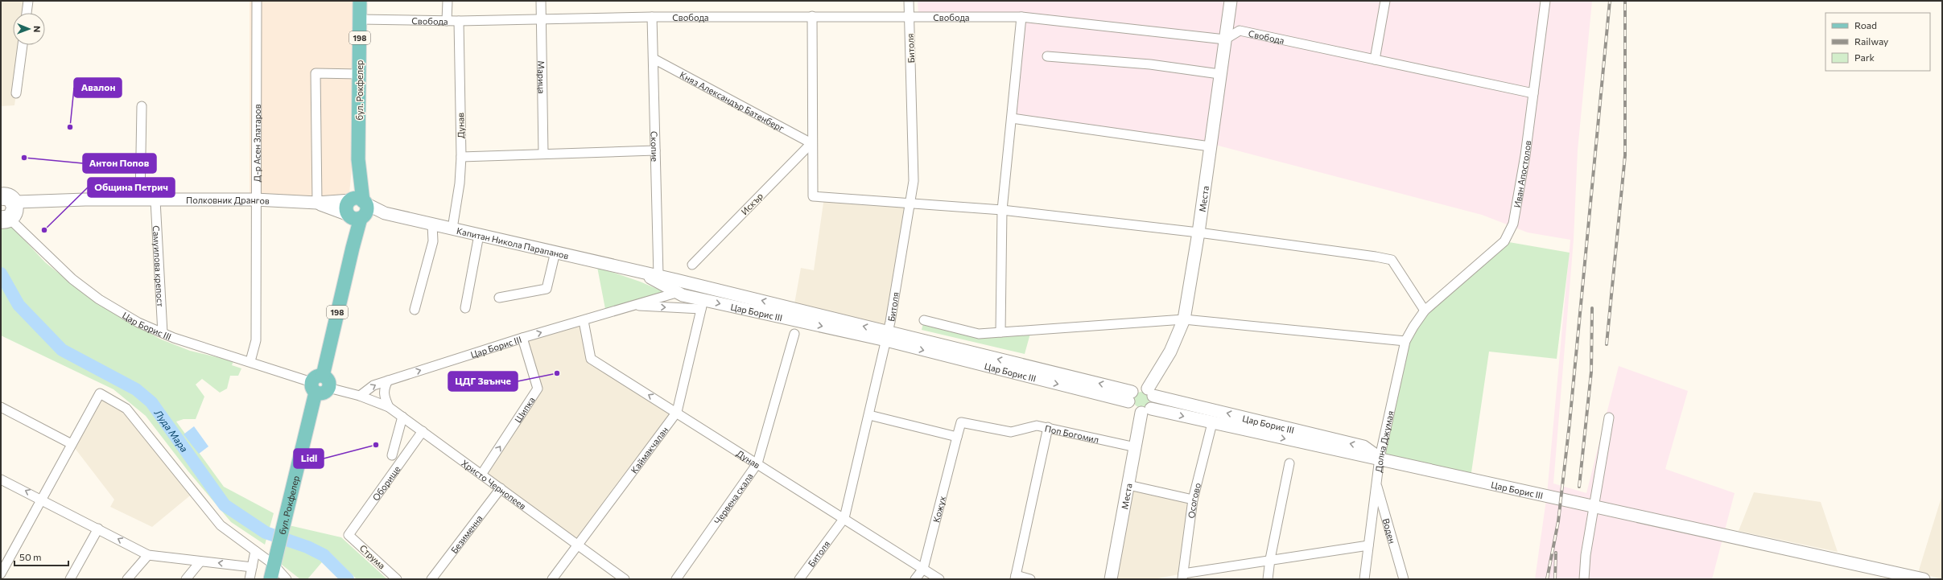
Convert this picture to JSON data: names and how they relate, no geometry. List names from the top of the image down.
{
  "streets": {
    "main road": [
      "198",
      "бул. Рокфелер",
      "Места",
      "Полковник Дрангов",
      "Капитан Никола Парапанов",
      "Цар Борис III"
    ],
    "street": [
      "Свобода",
      "Битоля",
      "Марица",
      "Княз Александър Батенберг",
      "Дунав",
      "Д-р Асен Златаров",
      "Скопие",
      "Иван Апостолов",
      "Искър",
      "Самуилова крепост",
      "Шипка",
      "Поп Богомил",
      "Долна Джумая",
      "Каймакчалан",
      "Оборище",
      "Христо Чернопеев",
      "Червена скала",
      "Осогово",
      "Кожух",
      "Воден",
      "Безименна",
      "Струма"
    ]
  },
  "crossings": [
    ["Свобода", "Битоля"],
    ["Свобода", "Марица"],
    ["Свобода", "бул. Рокфелер"],
    ["Свобода", "Дунав"],
    ["Свобода", "Скопие"],
    ["Свобода", "Иван Апостолов"],
    ["Свобода", "Места"],
    ["Битоля", "Дунав"],
    ["Битоля", "Цар Борис III"],
    ["бул. Рокфелер", "Полковник Дрангов"],
    ["бул. Рокфелер", "Капитан Никола Парапанов"],
    ["бул. Рокфелер", "Цар Борис III"],
    ["Княз Александър Батенберг", "Скопие"],
    ["Княз Александър Батенберг", "Искър"],
    ["Дунав", "Капитан Никола Парапанов"],
    ["Дунав", "Цар Борис III"],
    ["Дунав", "Каймакчалан"],
    ["Дунав", "Червена скала"],
    ["Дунав", "Кожух"],
    ["Д-р Асен Златаров", "Полковник Дрангов"],
    ["Д-р Асен Златаров", "Цар Борис III"],
    ["Скопие", "Капитан Никола Парапанов"],
    ["Иван Апостолов", "Долна Джумая"],
    ["Места", "Цар Борис III"],
    ["Места", "Поп Богомил"],
    ["Полковник Дрангов", "Капитан Никола Парапанов"],
    ["Полковник Дрангов", "Самуилова крепост"],
    ["Полковник Дрангов", "Цар Борис III"],
    ["Капитан Никола Парапанов", "Цар Борис III"],
    ["Самуилова крепост", "Цар Борис III"],
    ["Цар Борис III", "Шипка"],
    ["Цар Борис III", "Долна Джумая"],
    ["Цар Борис III", "Каймакчалан"],
    ["Цар Борис III", "Христо Чернопеев"],
    ["Цар Борис III", "Осогово"],
    ["Шипка", "Христо Чернопеев"],
    ["Поп Богомил", "Кожух"],
    ["Долна Джумая", "Воден"],
    ["Каймакчалан", "Христо Чернопеев"],
    ["Оборище", "Христо Чернопеев"],
    ["Оборище", "Струма"],
    ["Христо Чернопеев", "Безименна"]
  ],
  "one_way": ["Шипка"],
  "water": ["Луда Мара"],
  "places": [
    "Авалон",
    "Антон Попов",
    "Община Петрич",
    "ЦДГ Звънче",
    "Lidl"
  ],
  "legend": ["Road", "Railway", "Park"],
  "scale_bar": "50 m",
  "north": "right"
}
